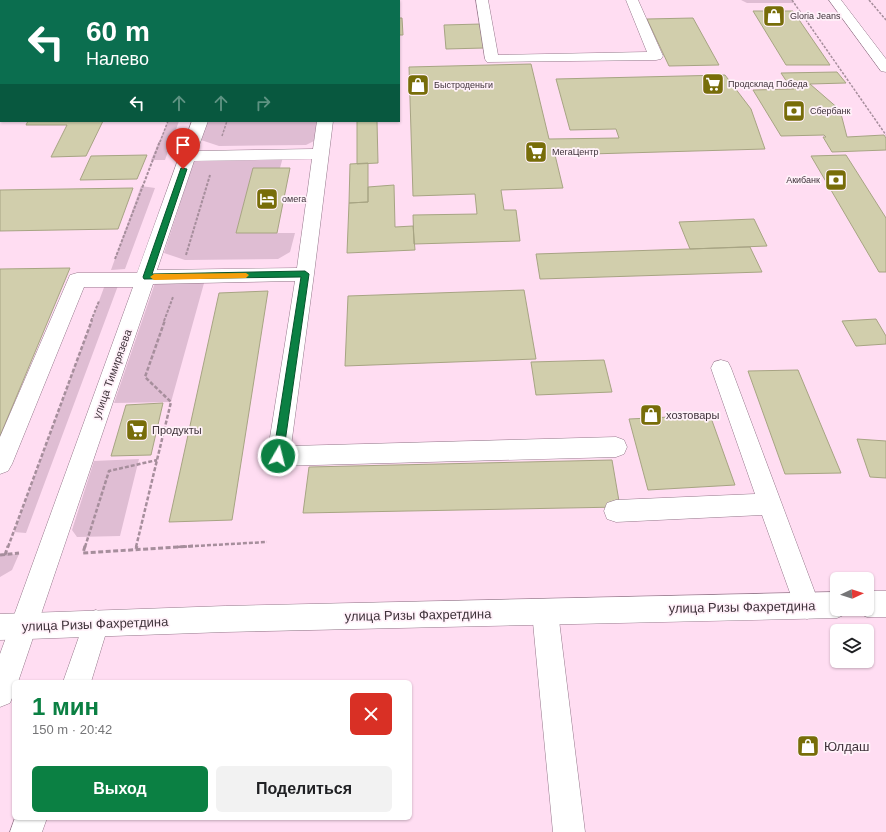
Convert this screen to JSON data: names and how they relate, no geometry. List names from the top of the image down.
{
  "streets": {
    "main road": ["улица Тимирязева", "улица Ризы Фахретдина"]
  },
  "crossings": [
    ["улица Тимирязева", "улица Ризы Фахретдина"]
  ],
  "places": {
    "shop": [
      "Gloria Jeans",
      "Быстроденьги",
      "хозтовары",
      "Юлдаш"
    ],
    "supermarket": ["Продсклад Победа", "МегаЦентр", "Продукты"],
    "bank": ["Сбербанк", "Акибанк"],
    "hotel": ["омега"]
  },
  "north": "right",
  "page": {
    "turn": ["60 m", "Налево"],
    "heading": ["1 мин", "150 m · 20:42"],
    "buttons": ["Выход", "Поделиться"]
  }
}
